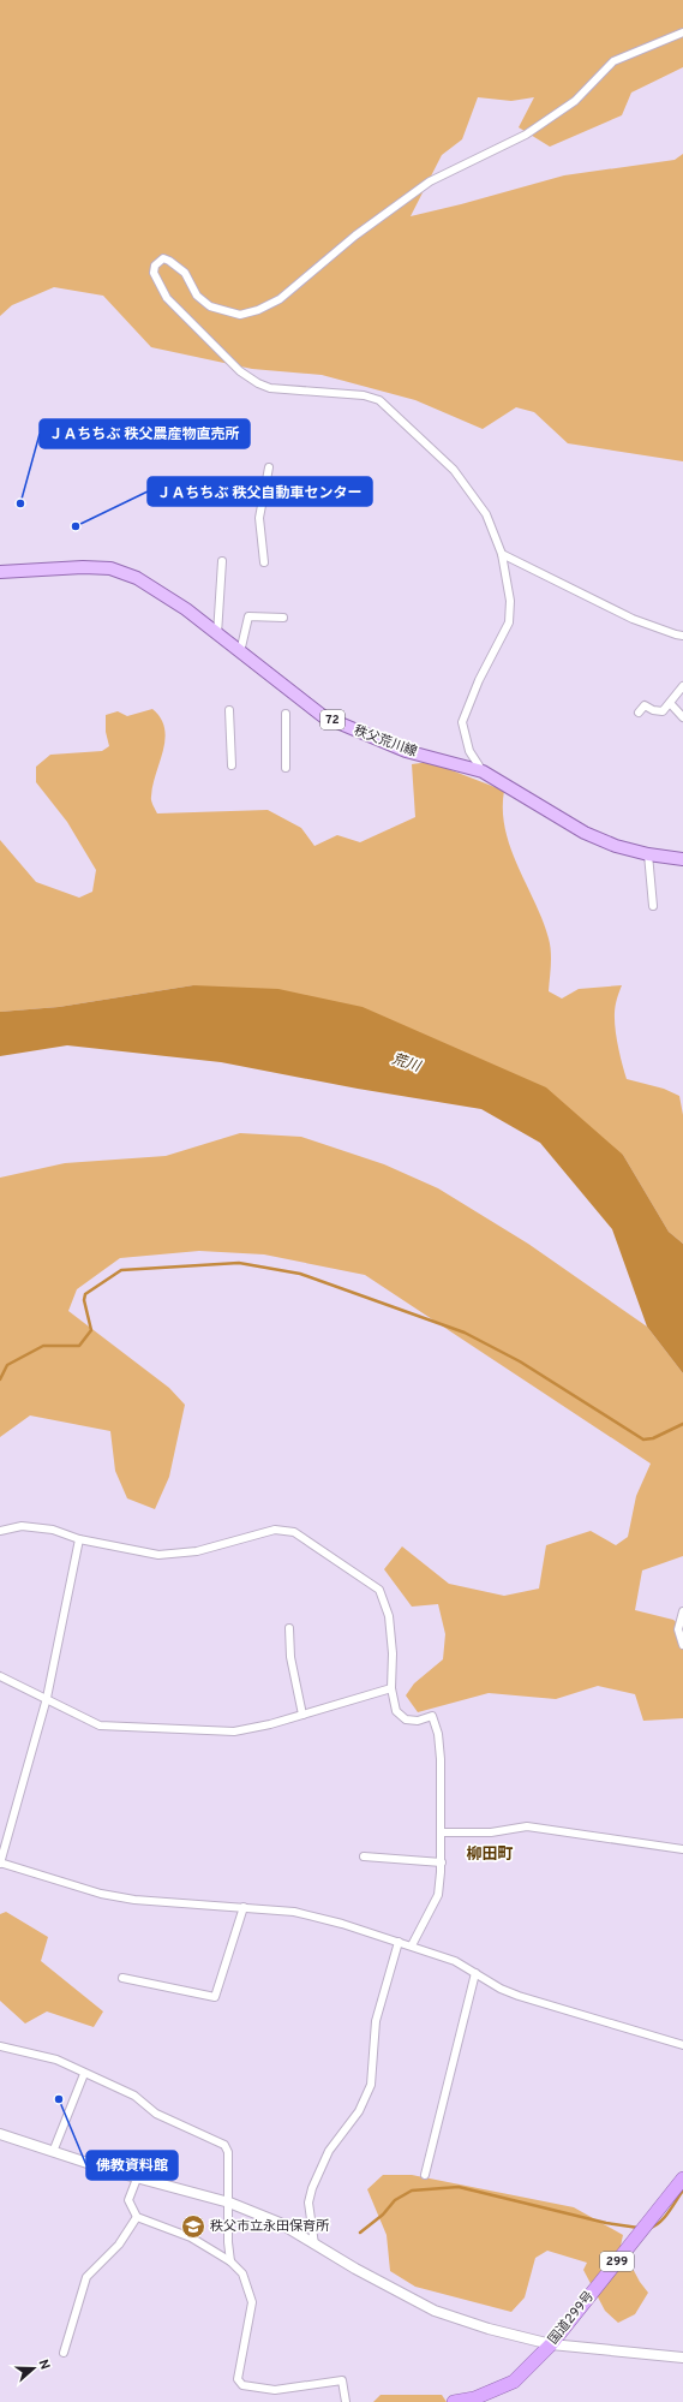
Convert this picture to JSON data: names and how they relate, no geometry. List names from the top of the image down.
{
  "streets": {
    "highway": ["299", "国道299号"],
    "main road": ["72", "秩父荒川線"]
  },
  "districts": ["柳田町"],
  "water": ["荒川"],
  "places": {
    "other": ["ＪＡちちぶ 秩父農産物直売所", "ＪＡちちぶ 秩父自動車センター", "佛教資料館"],
    "school or university": ["秩父市立永田保育所"]
  },
  "north": "right"
}
